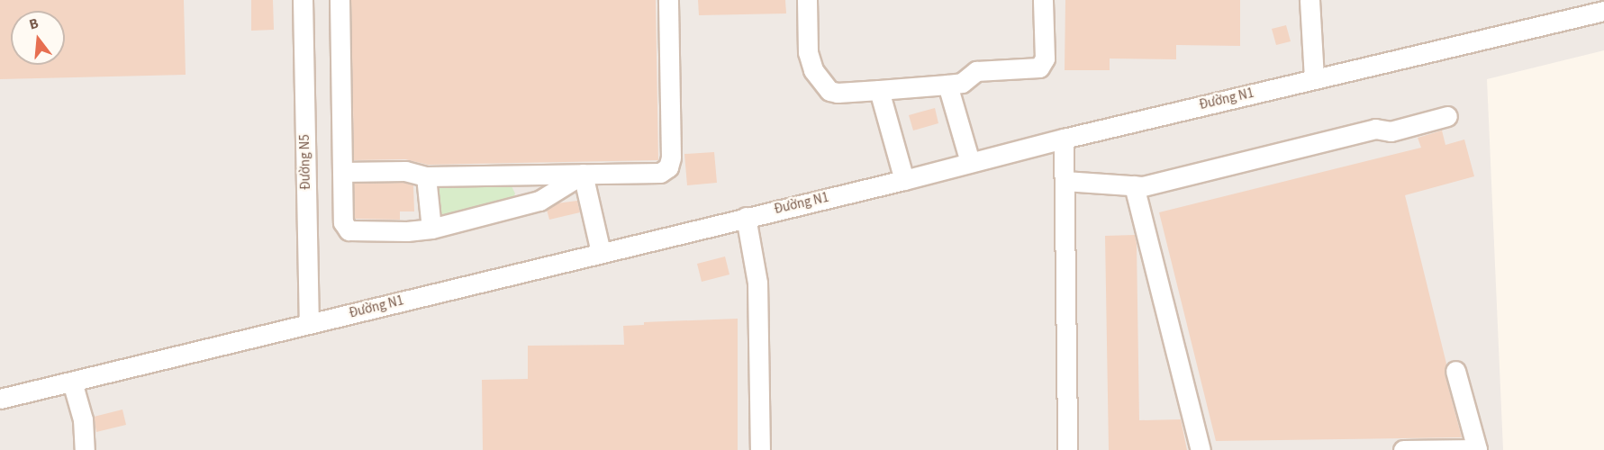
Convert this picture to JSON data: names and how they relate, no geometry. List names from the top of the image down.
{
  "streets": {
    "street": ["Đường N1", "Đường N5"]
  },
  "crossings": [
    ["Đường N1", "Đường N5"]
  ],
  "north": "top"
}
